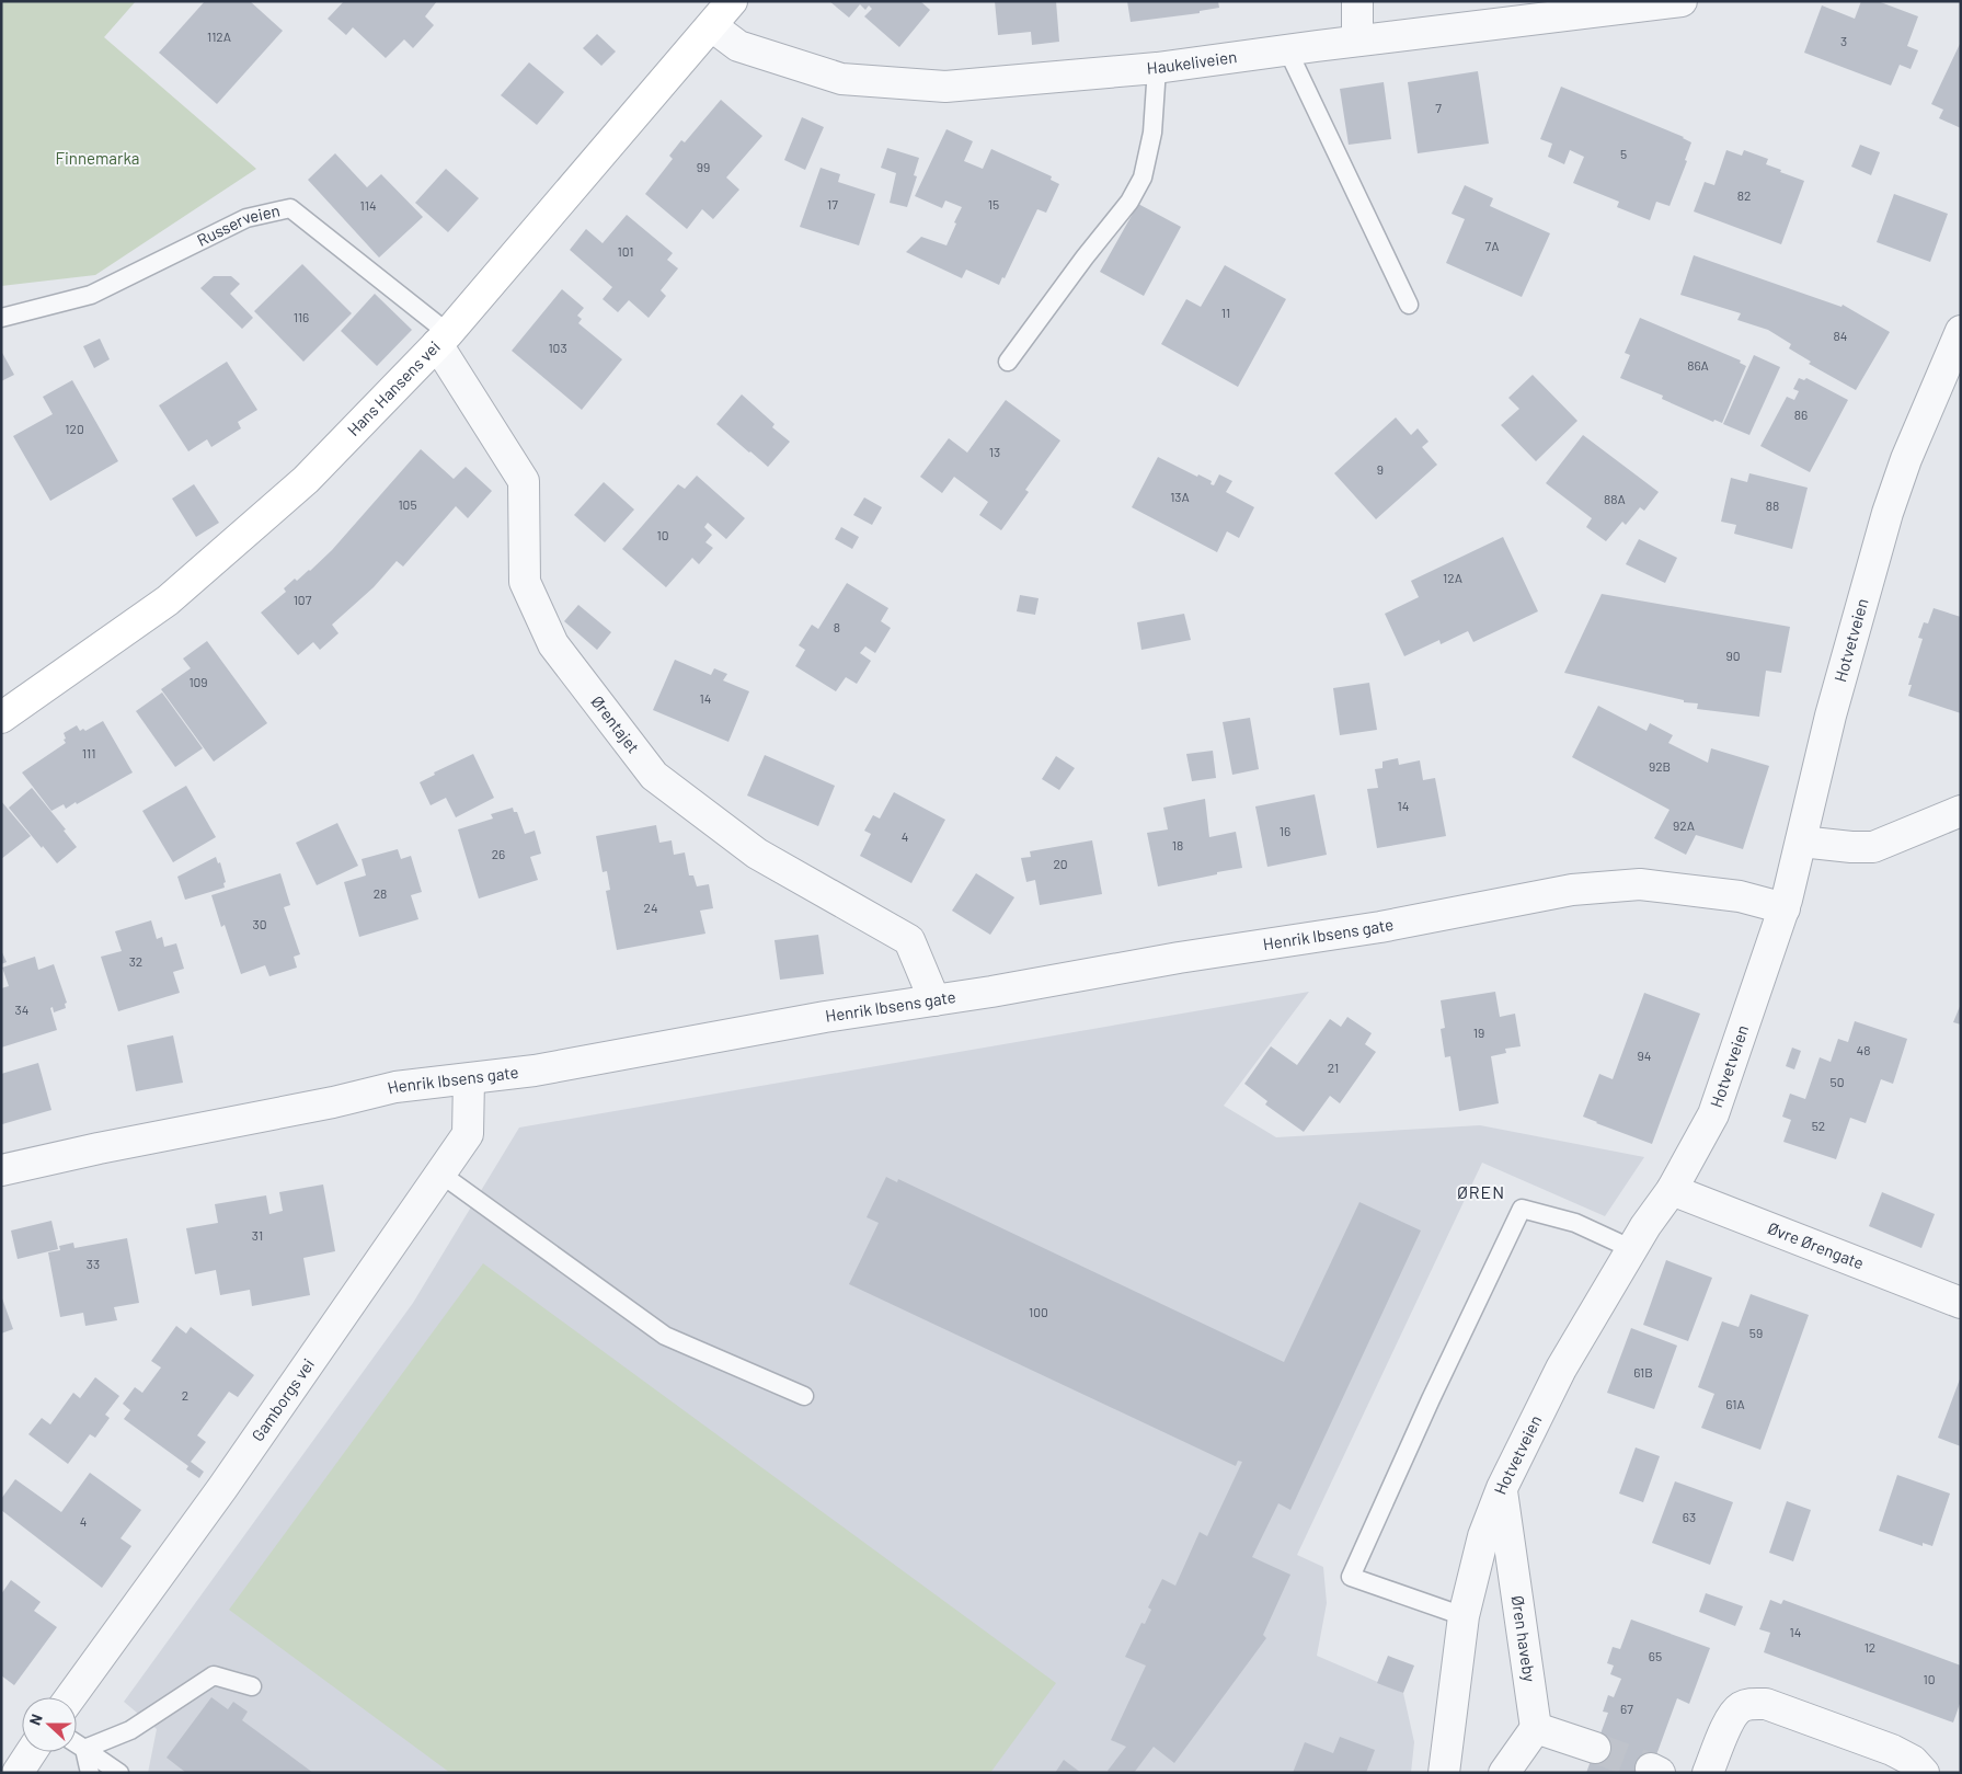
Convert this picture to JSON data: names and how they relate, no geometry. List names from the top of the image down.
{
  "streets": {
    "main road": ["Hans Hansens vei"],
    "street": [
      "Haukeliveien",
      "Hotvetveien",
      "Ørentajet",
      "Henrik Ibsens gate",
      "Øvre Ørengate",
      "Gamborgs vei",
      "Øren haveby"
    ],
    "lane": ["Russerveien"]
  },
  "crossings": [
    ["Haukeliveien", "Hans Hansens vei"],
    ["Russerveien", "Hans Hansens vei"],
    ["Russerveien", "Ørentajet"],
    ["Hans Hansens vei", "Ørentajet"],
    ["Hotvetveien", "Henrik Ibsens gate"],
    ["Hotvetveien", "Øvre Ørengate"],
    ["Hotvetveien", "Øren haveby"],
    ["Ørentajet", "Henrik Ibsens gate"],
    ["Henrik Ibsens gate", "Gamborgs vei"]
  ],
  "districts": ["ØREN"],
  "parks": ["Finnemarka"],
  "house_numbers": [
    "112A",
    "3",
    "7",
    "5",
    "99",
    "82",
    "17",
    "15",
    "114",
    "7A",
    "101",
    "11",
    "116",
    "84",
    "103",
    "86A",
    "86",
    "120",
    "13",
    "9",
    "13A",
    "88A",
    "105",
    "88",
    "10",
    "12A",
    "107",
    "8",
    "90",
    "109",
    "14",
    "111",
    "92B",
    "14",
    "92A",
    "16",
    "4",
    "18",
    "26",
    "20",
    "28",
    "24",
    "30",
    "32",
    "34",
    "19",
    "48",
    "94",
    "21",
    "50",
    "52",
    "31",
    "33",
    "100",
    "59",
    "61B",
    "2",
    "61A",
    "63",
    "4",
    "14",
    "12",
    "65",
    "10",
    "67"
  ],
  "north": "left"
}
